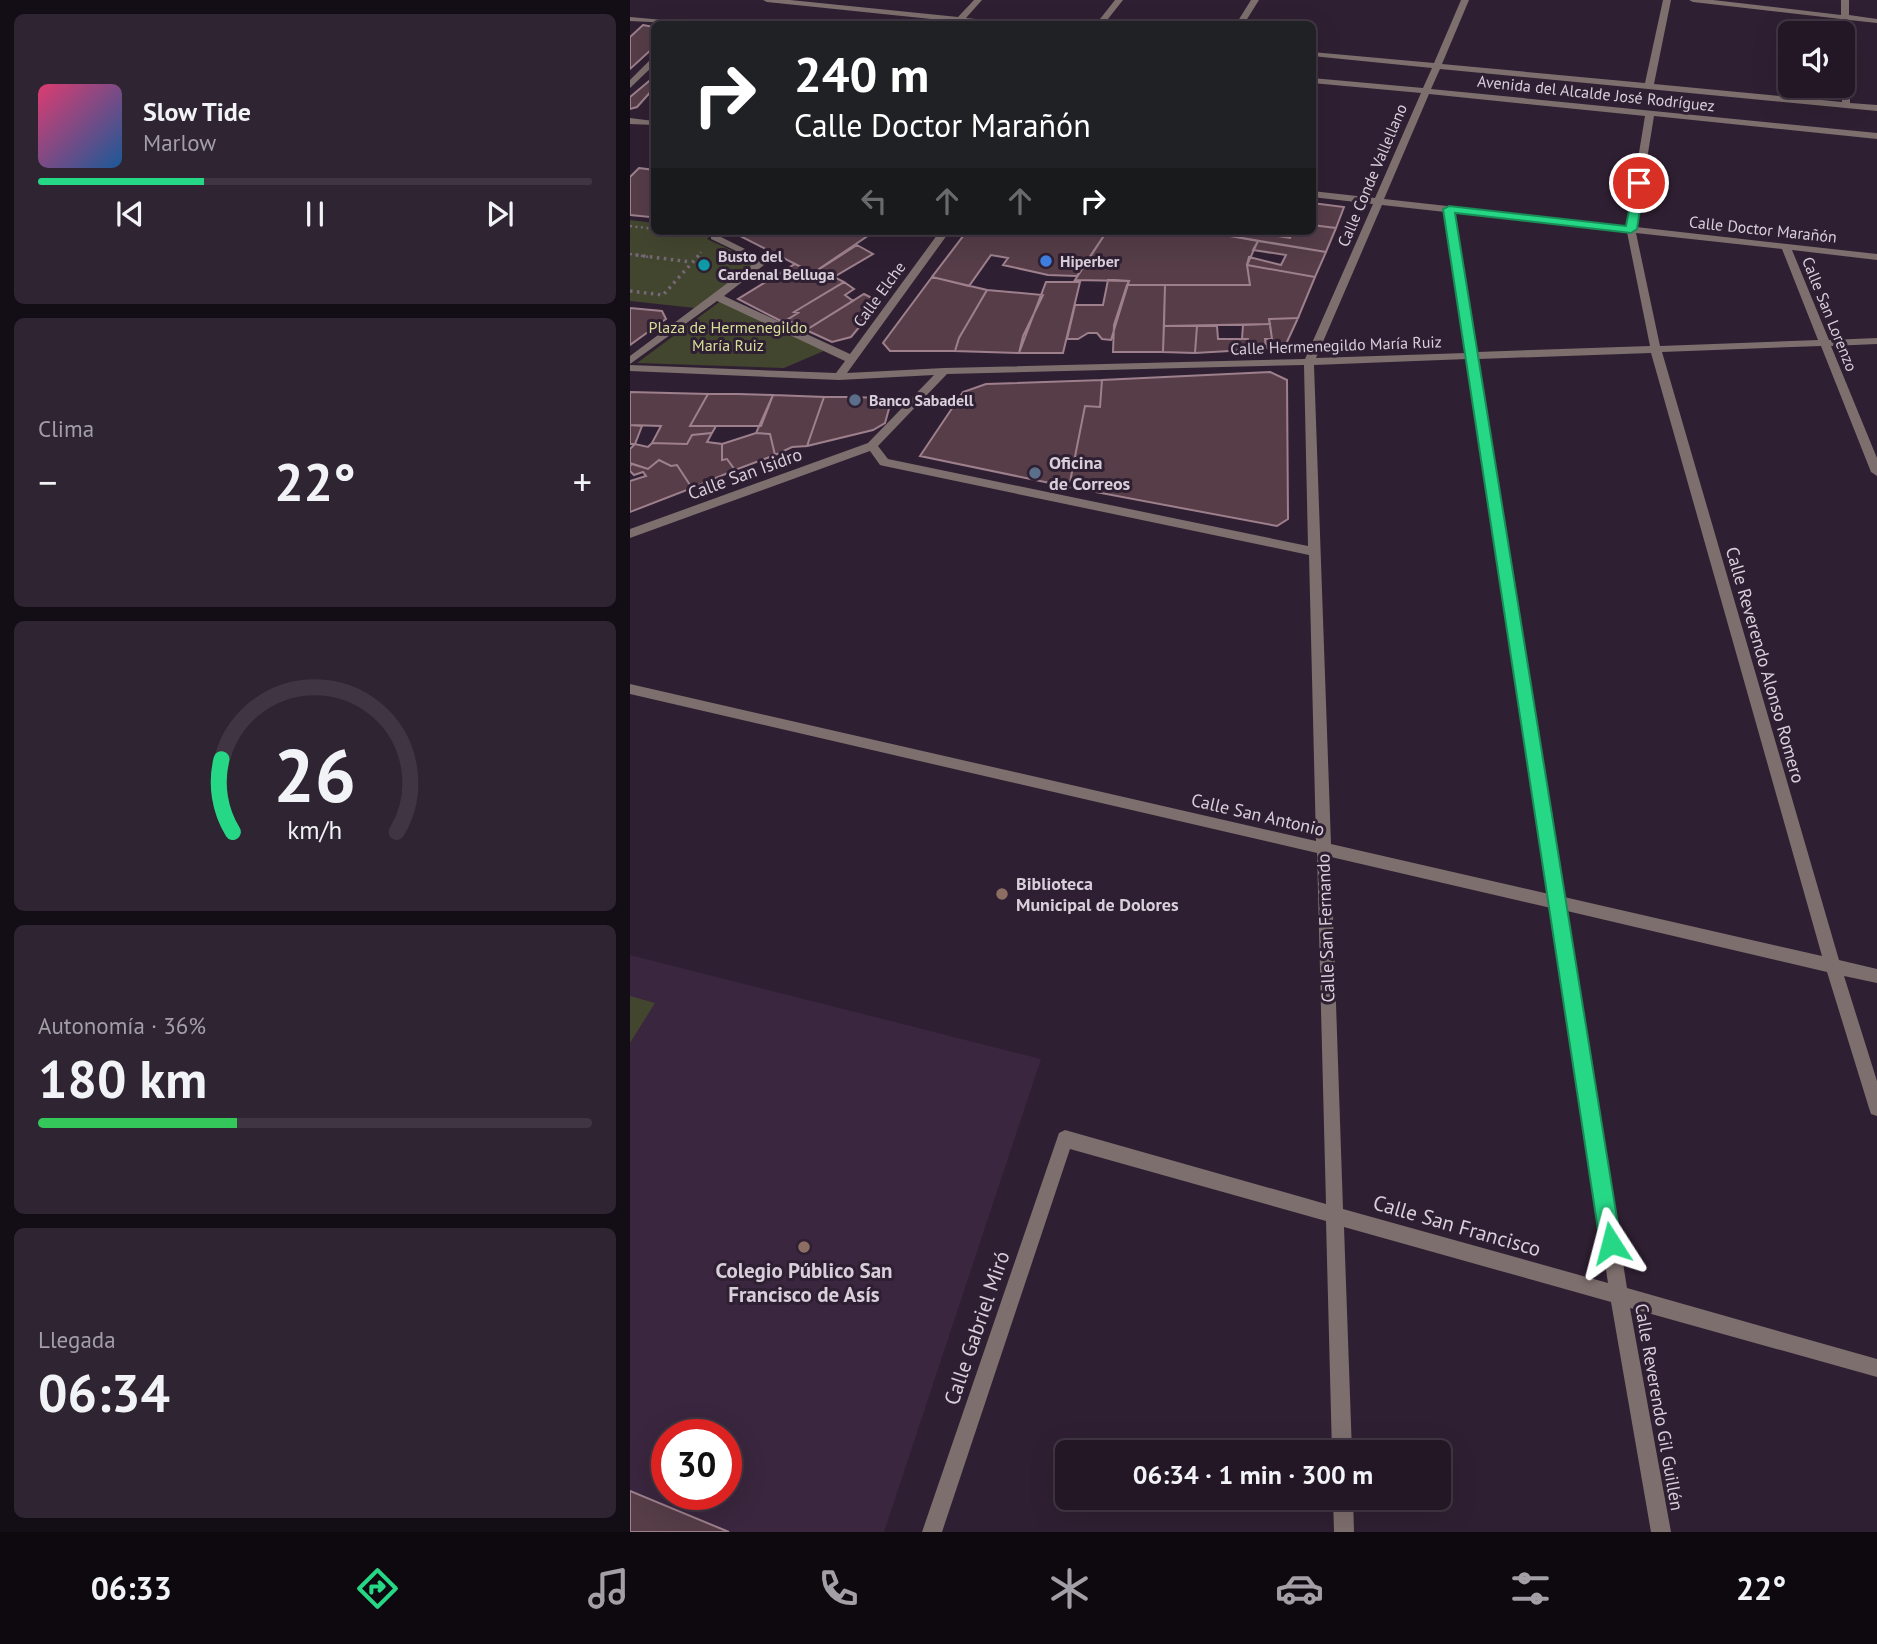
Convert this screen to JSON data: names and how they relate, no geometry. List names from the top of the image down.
{
  "streets": {
    "street": [
      "Avenida del Alcalde José Rodríguez",
      "Calle Conde Vallellano",
      "Calle Doctor Marañón",
      "Calle Elche",
      "Calle San Lorenzo",
      "Calle Hermenegildo María Ruiz",
      "Calle San Isidro",
      "Calle Reverendo Alonso Romero",
      "Calle San Antonio",
      "Calle San Fernando",
      "Calle San Francisco",
      "Calle Gabriel Miró",
      "Calle Reverendo Gil Guillén"
    ]
  },
  "crossings": [
    ["Avenida del Alcalde José Rodríguez", "Calle Conde Vallellano"],
    ["Calle Conde Vallellano", "Calle Doctor Marañón"],
    ["Calle Conde Vallellano", "Calle Hermenegildo María Ruiz"],
    ["Calle Conde Vallellano", "Calle San Fernando"],
    ["Calle Doctor Marañón", "Calle San Lorenzo"],
    ["Calle Doctor Marañón", "Calle Reverendo Alonso Romero"],
    ["Calle Doctor Marañón", "Calle Reverendo Gil Guillén"],
    ["Calle Elche", "Calle Hermenegildo María Ruiz"],
    ["Calle San Lorenzo", "Calle Hermenegildo María Ruiz"],
    ["Calle Hermenegildo María Ruiz", "Calle Reverendo Alonso Romero"],
    ["Calle Hermenegildo María Ruiz", "Calle San Fernando"],
    ["Calle Hermenegildo María Ruiz", "Calle Reverendo Gil Guillén"],
    ["Calle Reverendo Alonso Romero", "Calle San Antonio"],
    ["Calle San Antonio", "Calle San Fernando"],
    ["Calle San Antonio", "Calle Reverendo Gil Guillén"],
    ["Calle San Fernando", "Calle San Francisco"],
    ["Calle San Francisco", "Calle Gabriel Miró"],
    ["Calle San Francisco", "Calle Reverendo Gil Guillén"]
  ],
  "parks": ["Plaza de Hermenegildo María Ruiz"],
  "places": [
    "Hiperber",
    "Busto del Cardenal Belluga",
    "Banco Sabadell",
    "Oficina de Correos",
    "Biblioteca Municipal de Dolores",
    "Colegio Público San Francisco de Asís"
  ],
  "page": {
    "turn": ["240 m", "Calle Doctor Marañón"],
    "song": ["Slow Tide", "Marlow"],
    "tile": [
      "Clima",
      ["Autonomía · 36%", "180 km"],
      ["Llegada", "06:34"]
    ],
    "heat": ["−", "22°", "+"],
    "limit": "30",
    "trip": "06:34 · 1 min · 300 m",
    "tabs": ["06:33", "22°"],
    "gauge": ["26", "km/h"]
  }
}
